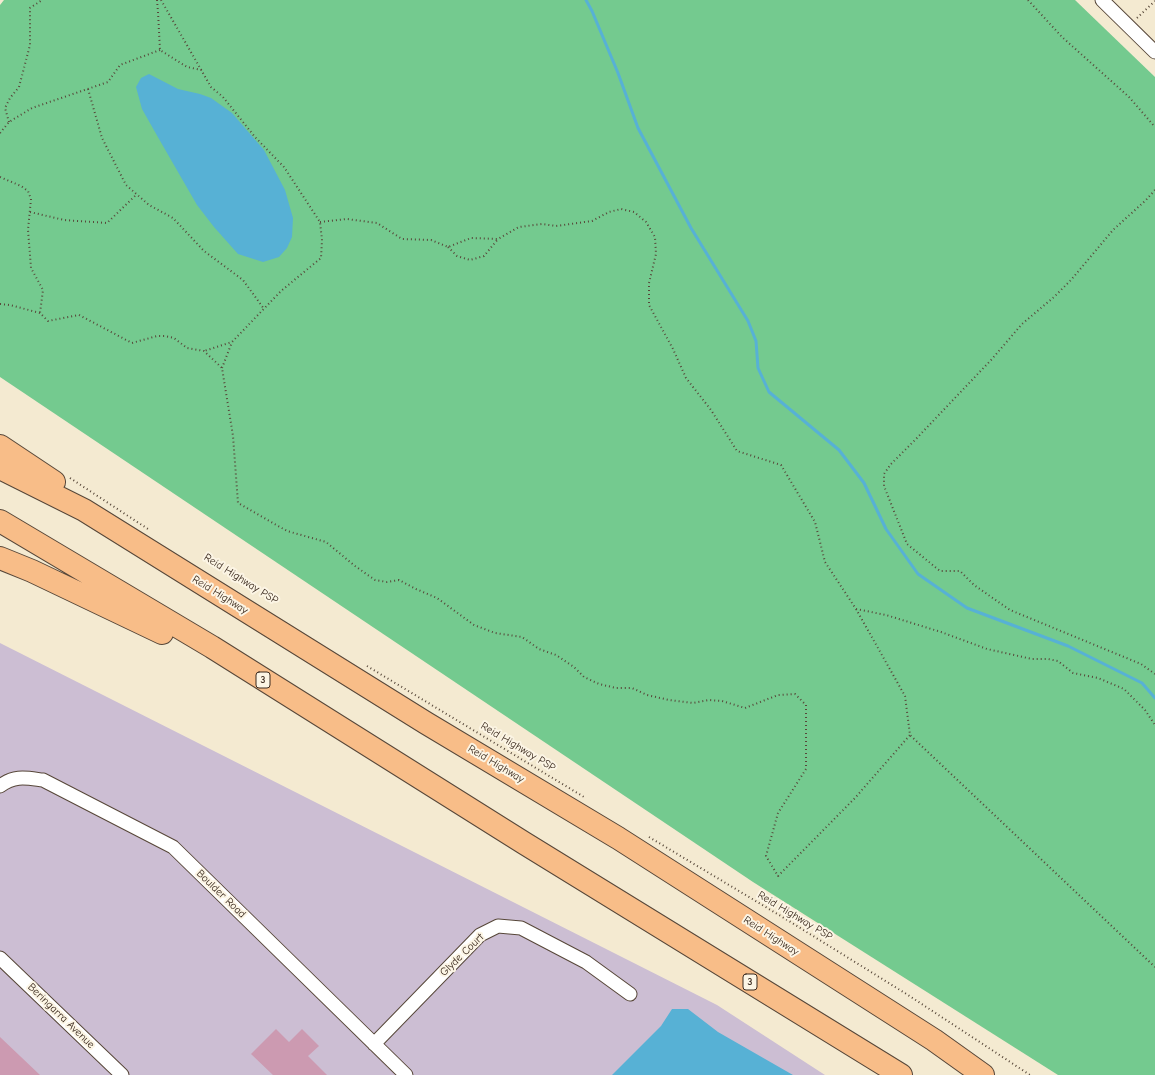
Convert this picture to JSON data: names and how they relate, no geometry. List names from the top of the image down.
{
  "streets": {
    "highway": ["Reid Highway", "3"],
    "street": ["Boulder Road", "Glyde Court", "Beringarra Avenue"],
    "path": ["Reid Highway PSP"]
  },
  "crossings": [
    ["Boulder Road", "Glyde Court"]
  ]
}
